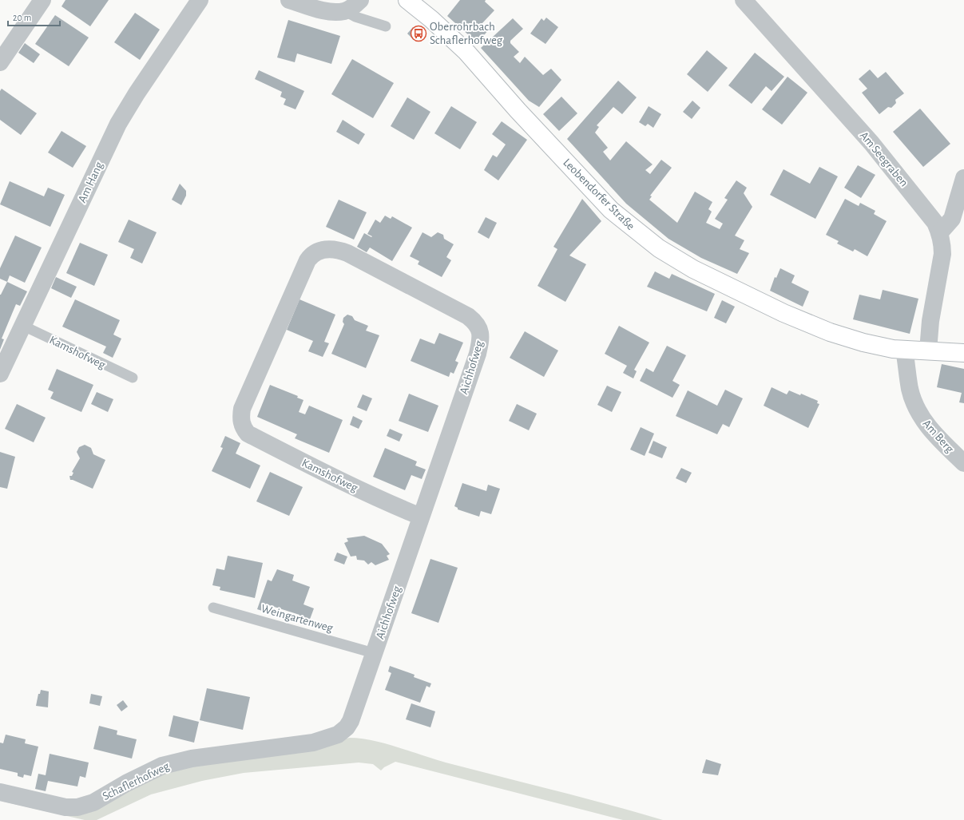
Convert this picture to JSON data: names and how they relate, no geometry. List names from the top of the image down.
{
  "streets": {
    "main road": ["Leobendorfer Straße"],
    "street": [
      "Am Seegraben",
      "Am Hang",
      "Kamshofweg",
      "Aichhofweg",
      "Am Berg",
      "Schaflerhofweg"
    ],
    "lane": ["Weingartenweg"]
  },
  "crossings": [
    ["Am Seegraben", "Leobendorfer Straße"],
    ["Am Hang", "Kamshofweg"],
    ["Leobendorfer Straße", "Am Berg"],
    ["Kamshofweg", "Aichhofweg"],
    ["Aichhofweg", "Weingartenweg"],
    ["Aichhofweg", "Schaflerhofweg"]
  ],
  "places": {
    "bus stop": ["Oberrohrbach Schaflerhofweg"]
  },
  "scale_bar": "20 m"
}
